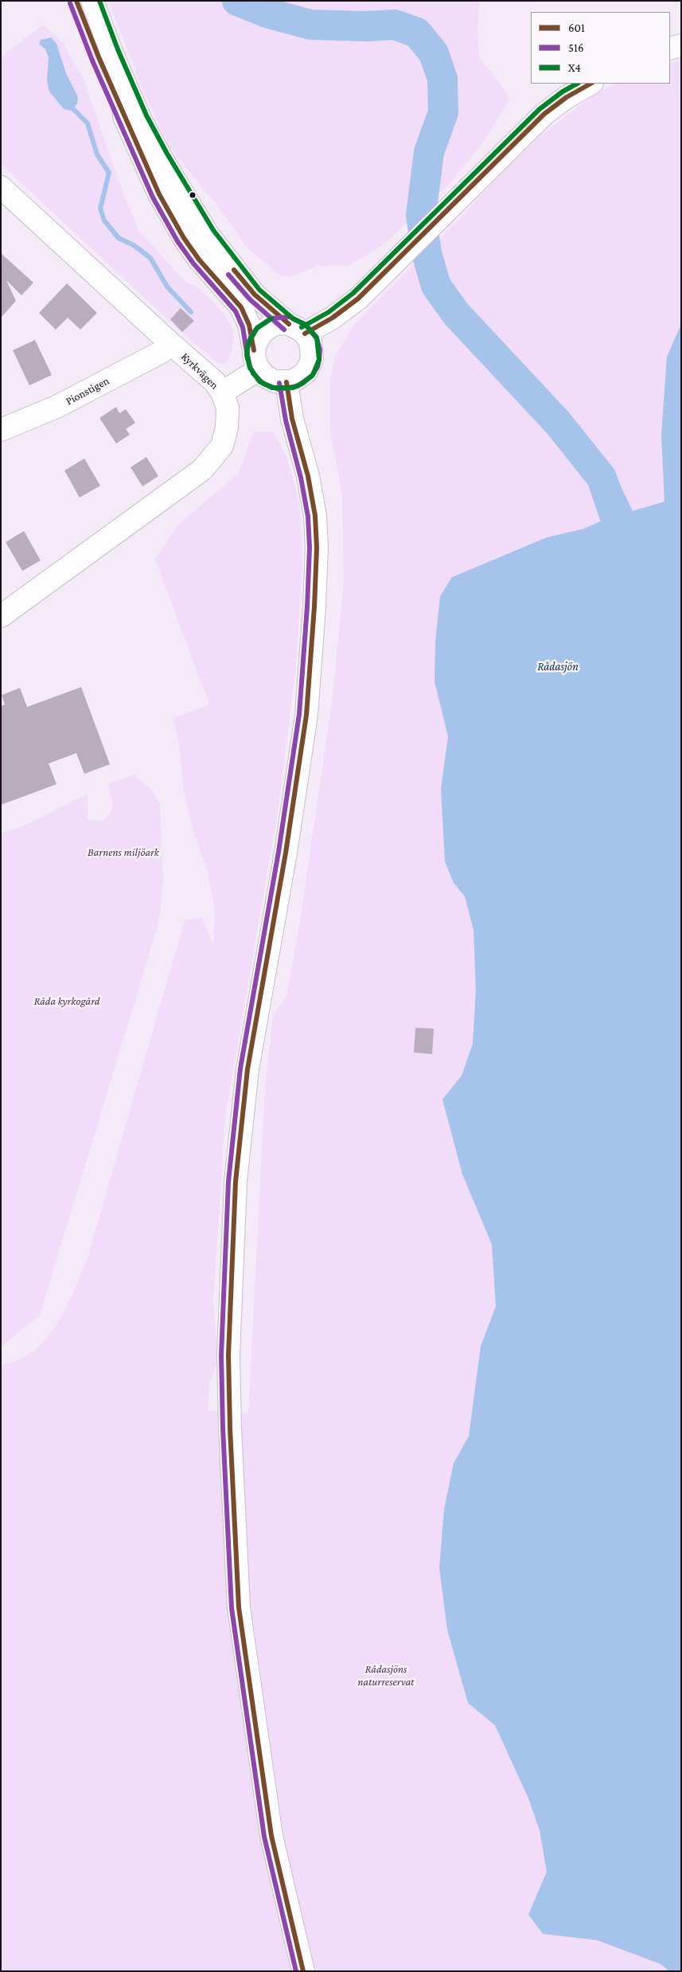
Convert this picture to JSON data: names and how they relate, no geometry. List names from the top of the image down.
{
  "streets": {
    "street": ["Kyrkvägen", "Pionstigen"]
  },
  "crossings": [
    ["Kyrkvägen", "Pionstigen"]
  ],
  "water": ["Rådasjön"],
  "parks": ["Barnens miljöark", "Råda kyrkogård", "Rådasjöns naturreservat"],
  "lines": ["transit line 601", "transit line X4", "transit line 516"],
  "legend": ["601", "516", "X4"]
}
